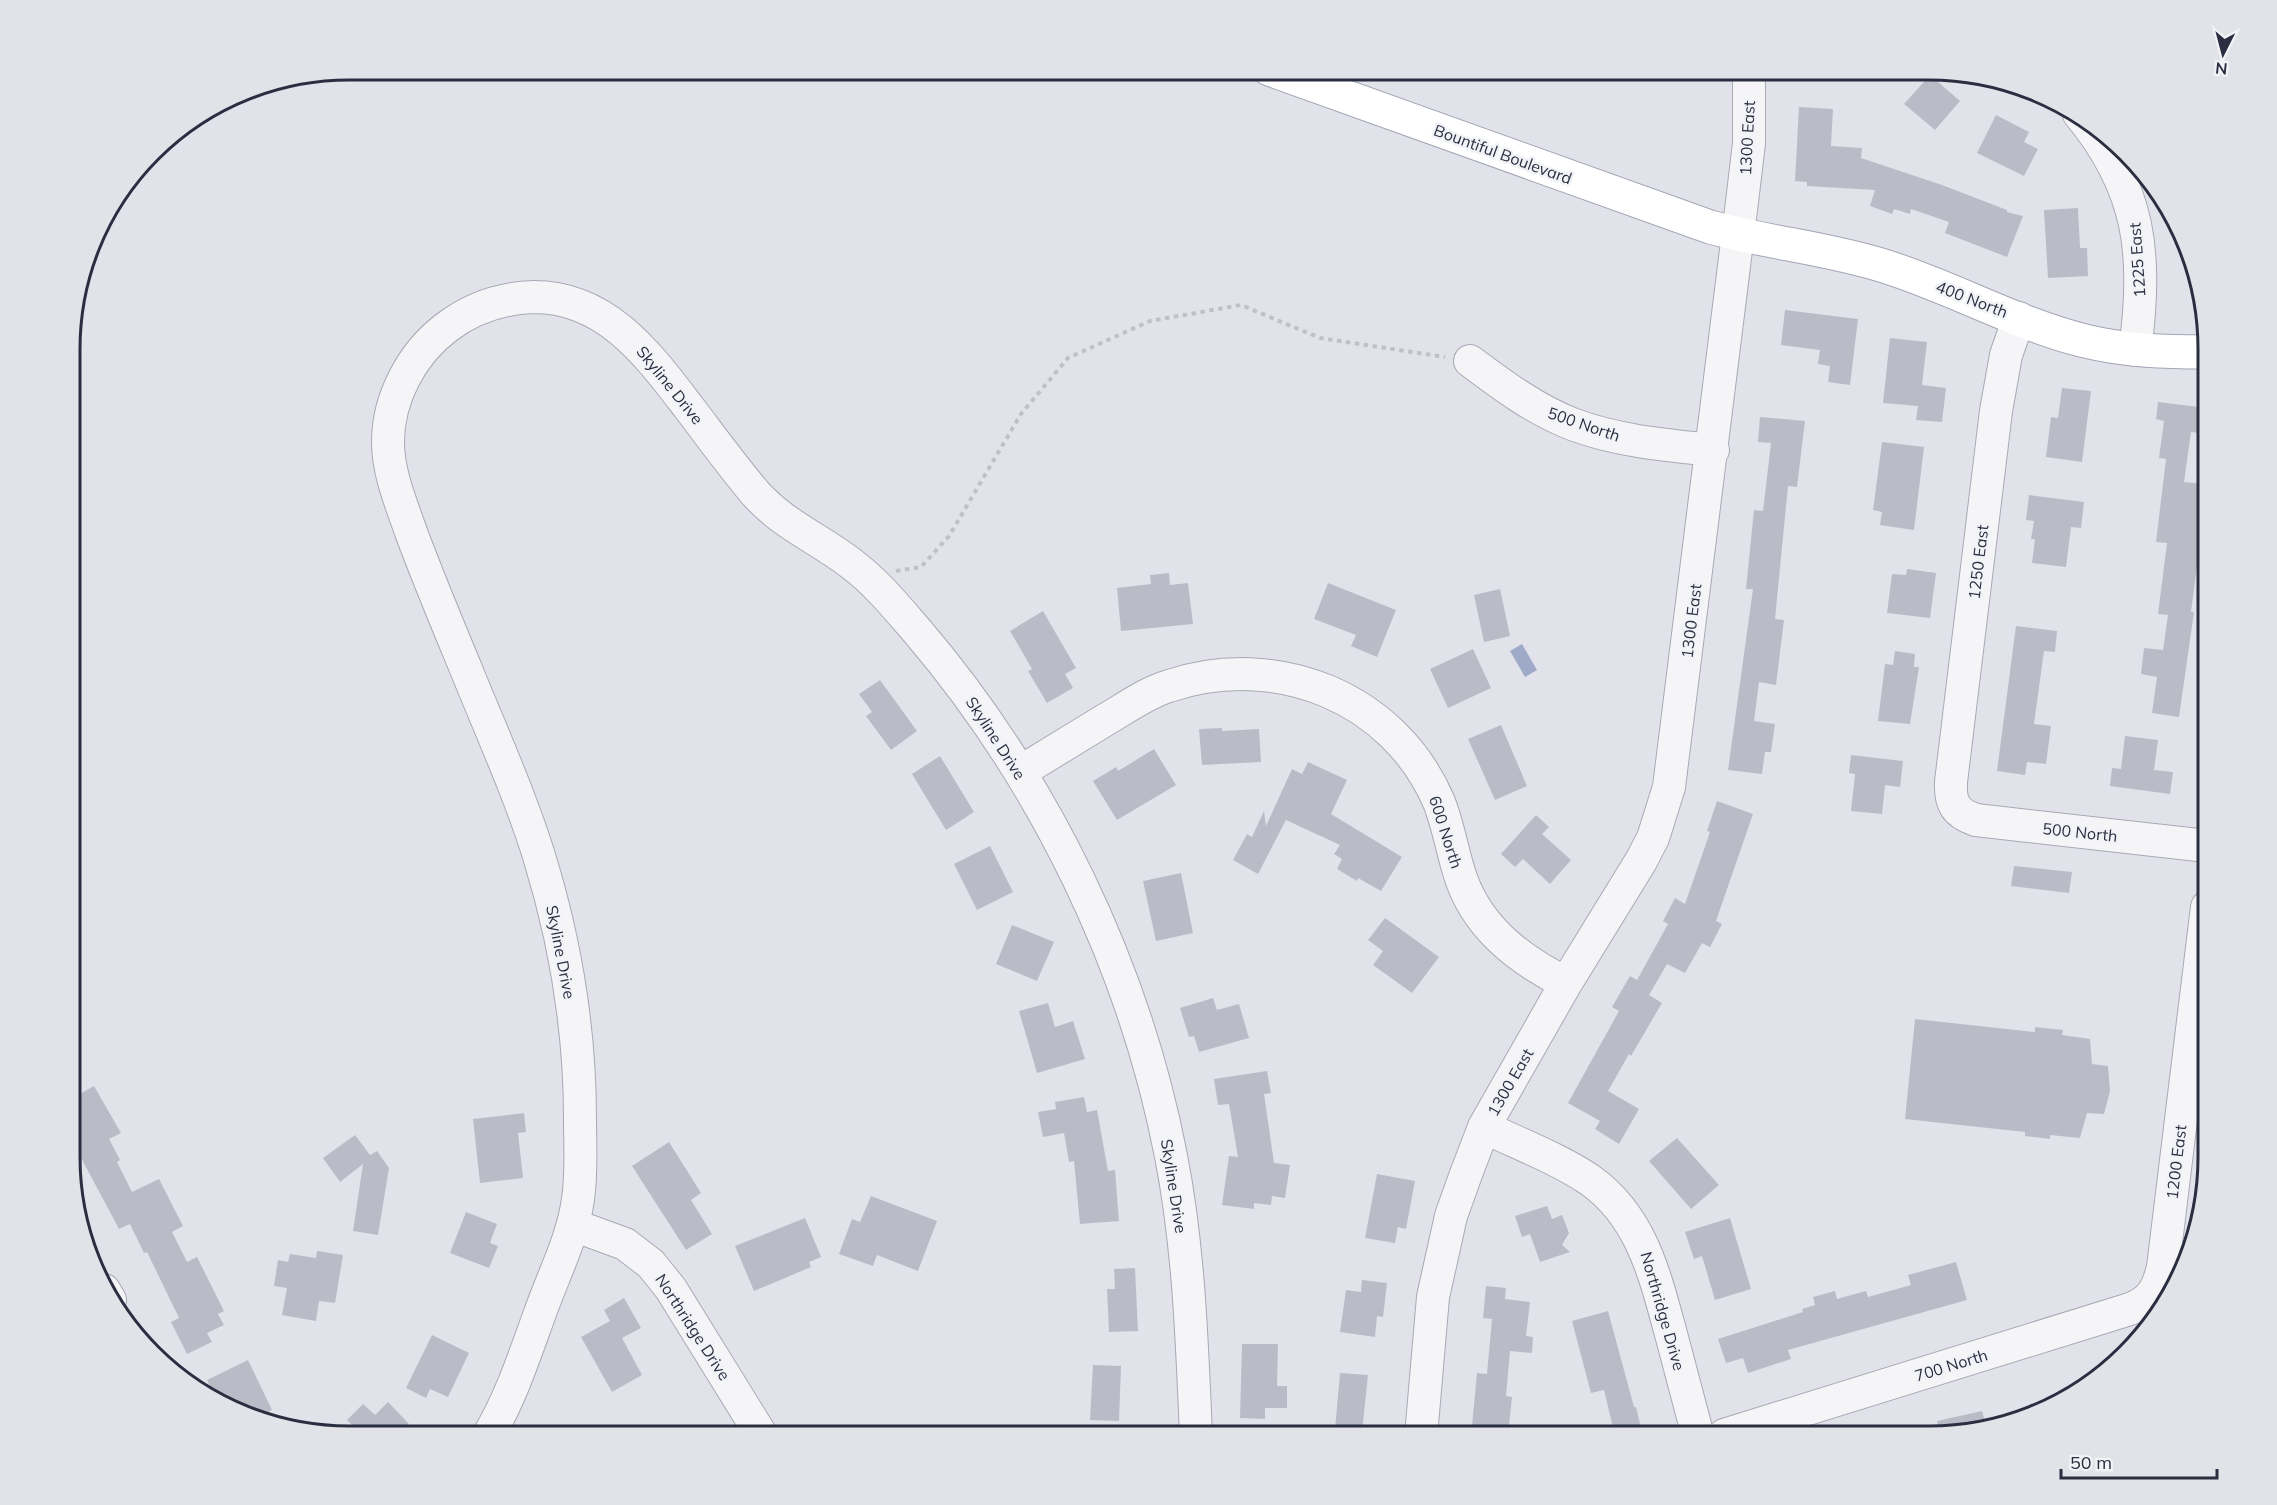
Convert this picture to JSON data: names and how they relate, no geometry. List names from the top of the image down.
{
  "streets": {
    "main road": ["Bountiful Boulevard", "400 North"],
    "street": [
      "1300 East",
      "1225 East",
      "Skyline Drive",
      "500 North",
      "1250 East",
      "600 North",
      "1200 East",
      "Northridge Drive",
      "700 North"
    ]
  },
  "crossings": [
    ["1300 East", "Bountiful Boulevard"],
    ["1300 East", "400 North"],
    ["1300 East", "500 North"],
    ["1300 East", "600 North"],
    ["1300 East", "Northridge Drive"],
    ["Bountiful Boulevard", "400 North"],
    ["1225 East", "400 North"],
    ["400 North", "1250 East"],
    ["Skyline Drive", "600 North"],
    ["Skyline Drive", "Northridge Drive"],
    ["500 North", "1250 East"],
    ["1200 East", "700 North"]
  ],
  "scale_bar": "50 m",
  "north": "bottom"
}
